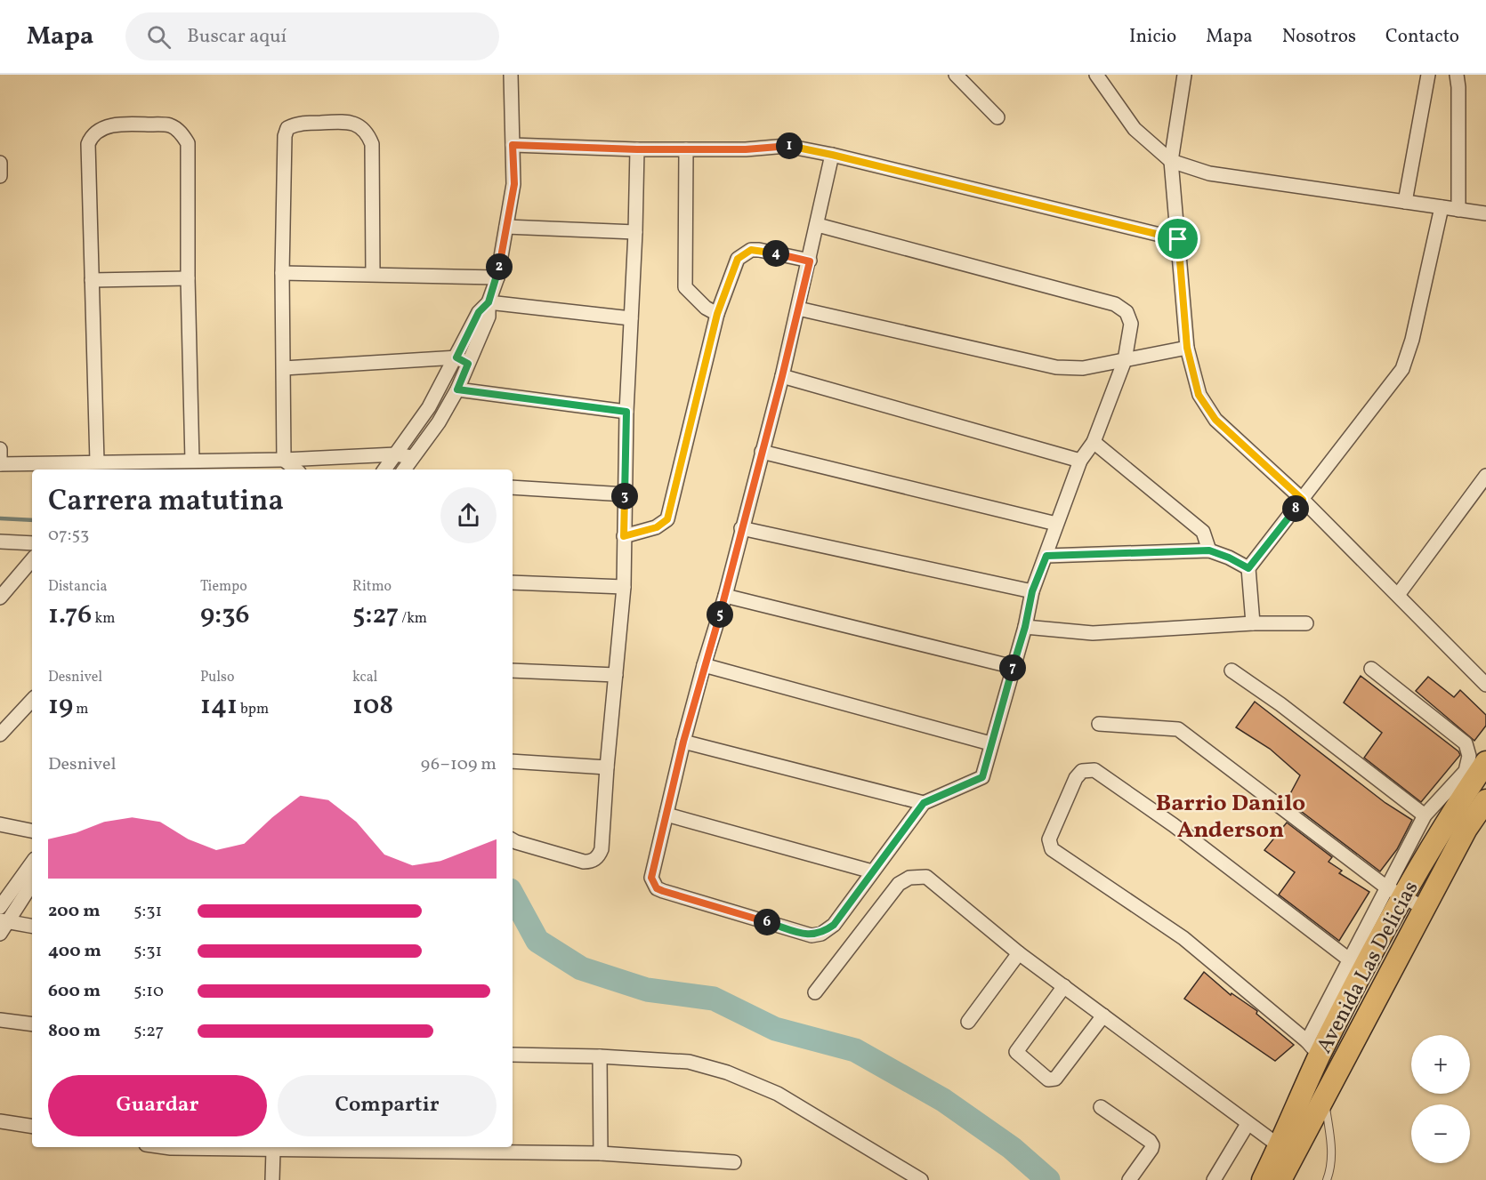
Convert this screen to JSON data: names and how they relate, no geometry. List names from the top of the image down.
{
  "streets": {
    "main road": ["Avenida Las Delicias"]
  },
  "districts": ["Barrio Danilo Anderson"],
  "page": {
    "header": "Mapa",
    "search": "Buscar aquí",
    "nav": [
      "Inicio",
      "Mapa",
      "Nosotros",
      "Contacto"
    ],
    "pins": [
      "1",
      "4",
      "2",
      "3",
      "8",
      "5",
      "7",
      "6"
    ],
    "heading": ["Carrera matutina", "07:53"],
    "stats": [
      ["Distancia", "1.76 km"],
      ["Tiempo", "9:36"],
      ["Ritmo", "5:27 /km"],
      ["Desnivel", "19 m"],
      ["Pulso", "141 bpm"],
      ["kcal", "108"]
    ],
    "chart": ["Desnivel", "96–109 m"],
    "list": [
      {
        "name": "200 m",
        "note": "5:31"
      },
      {
        "name": "400 m",
        "note": "5:31"
      },
      {
        "name": "600 m",
        "note": "5:10"
      },
      {
        "name": "800 m",
        "note": "5:27"
      }
    ],
    "map_buttons": ["+", "−"],
    "buttons": ["Guardar", "Compartir"]
  }
}
